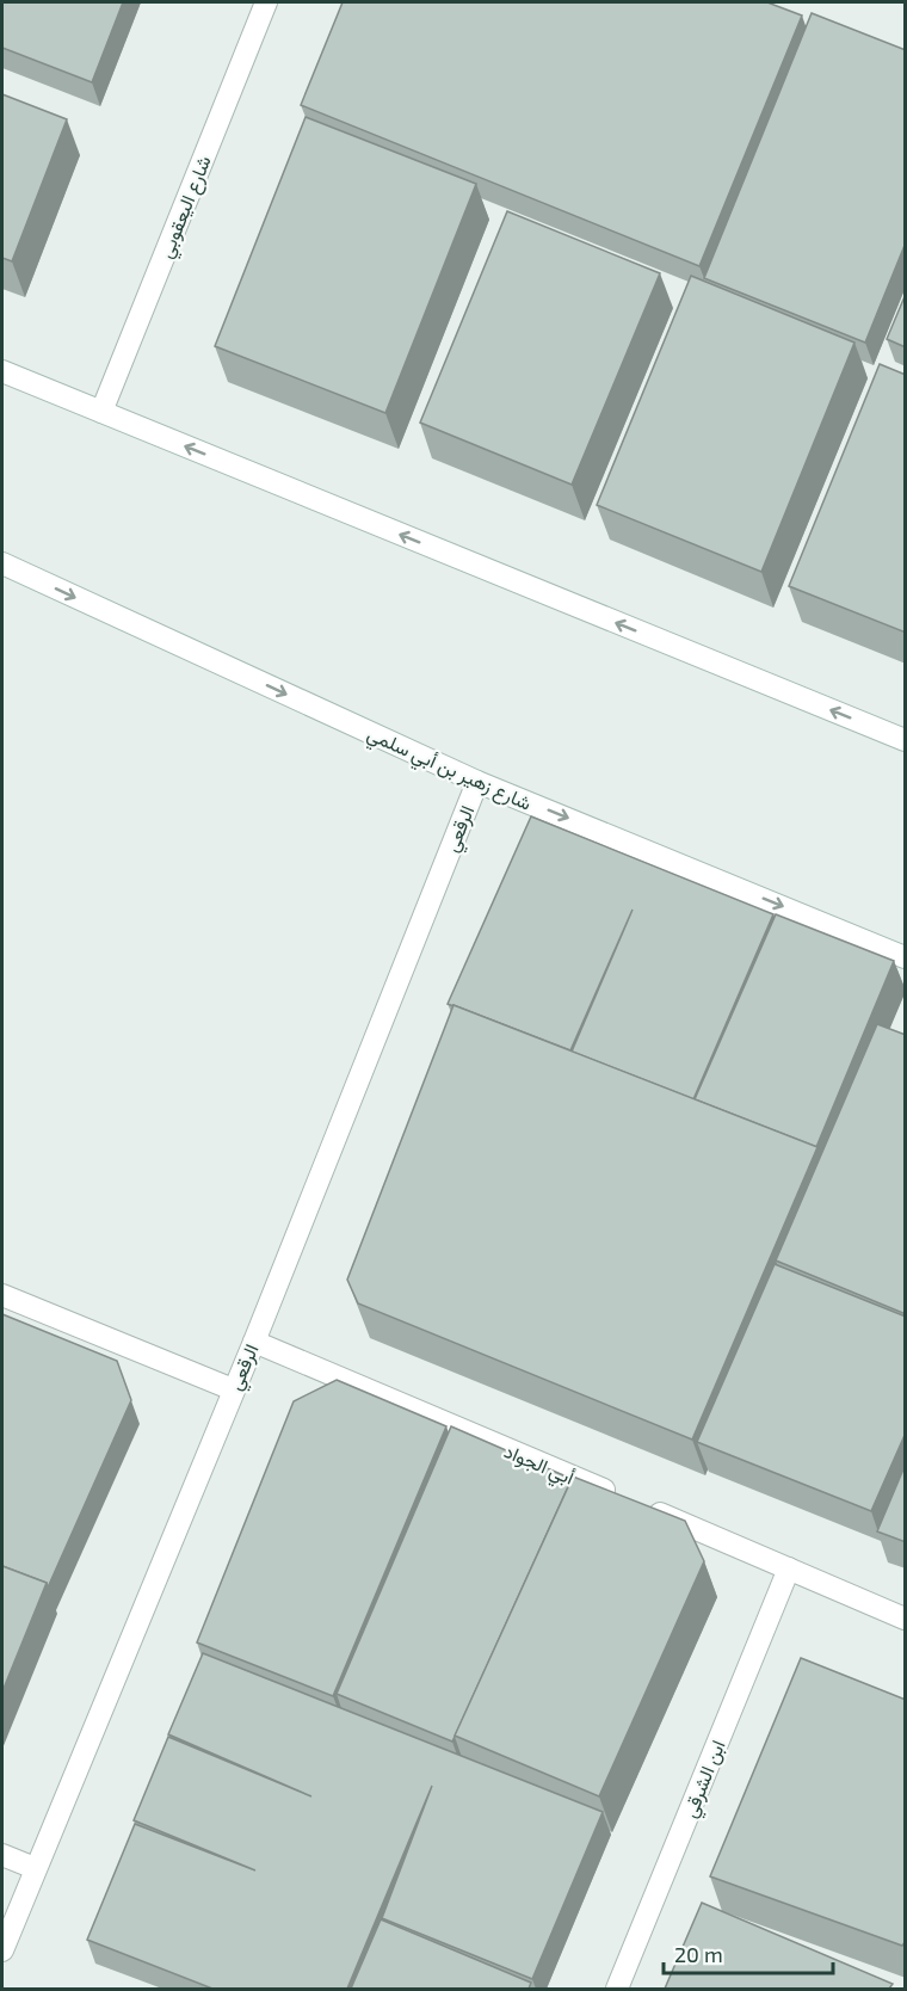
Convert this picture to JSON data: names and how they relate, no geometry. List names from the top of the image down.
{
  "streets": {
    "street": [
      "شارع اليعقوبي",
      "شارع زهير بن أبي سلمي",
      "الرقعي",
      "أبي الجواد",
      "ابن الشرقي"
    ]
  },
  "crossings": [
    ["شارع زهير بن أبي سلمي", "الرقعي"],
    ["الرقعي", "أبي الجواد"]
  ],
  "scale_bar": "20 m"
}
